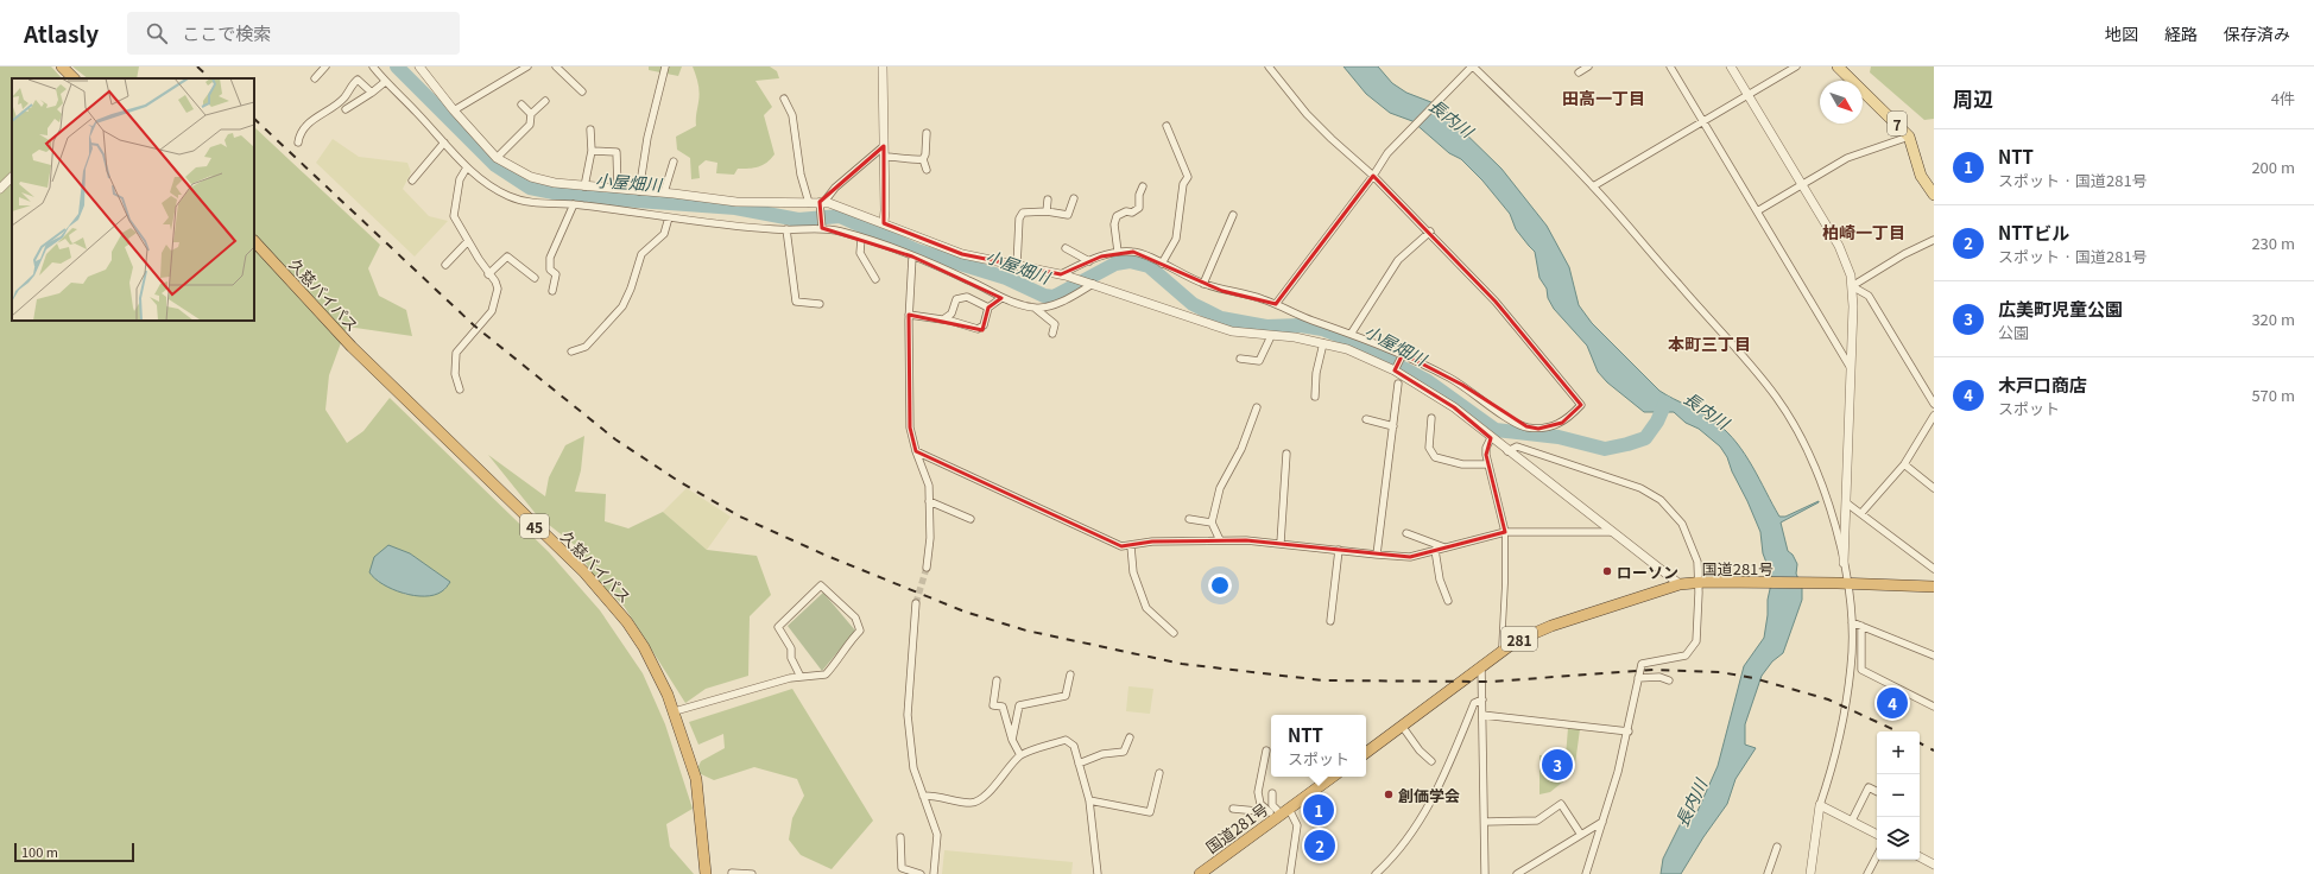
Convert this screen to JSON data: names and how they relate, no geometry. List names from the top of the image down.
{
  "streets": {
    "highway": [
      "久慈バイパス",
      "45",
      "国道281号",
      "281"
    ],
    "main road": ["7"]
  },
  "districts": ["田高一丁目", "柏崎一丁目", "本町三丁目"],
  "water": ["長内川", "小屋畑川"],
  "places": ["ローソン", "創価学会"],
  "scale_bar": "100 m",
  "north": "bottom right",
  "page": {
    "header": "Atlasly",
    "search": "ここで検索",
    "nav": ["地図", "経路", "保存済み"],
    "heading": ["周辺", "4件"],
    "list": [
      {
        "mark": "1",
        "name": "NTT",
        "note": "スポット · 国道281号",
        "value": "200 m"
      },
      {
        "mark": "2",
        "name": "NTTビル",
        "note": "スポット · 国道281号",
        "value": "230 m"
      },
      {
        "mark": "3",
        "name": "広美町児童公園",
        "note": "公園",
        "value": "320 m"
      },
      {
        "mark": "4",
        "name": "木戸口商店",
        "note": "スポット",
        "value": "570 m"
      }
    ],
    "pins": [
      "4",
      "3",
      "1",
      "2"
    ],
    "popup": ["NTT", "スポット"],
    "map_buttons": ["+", "−"],
    "scale": "100 m"
  }
}
